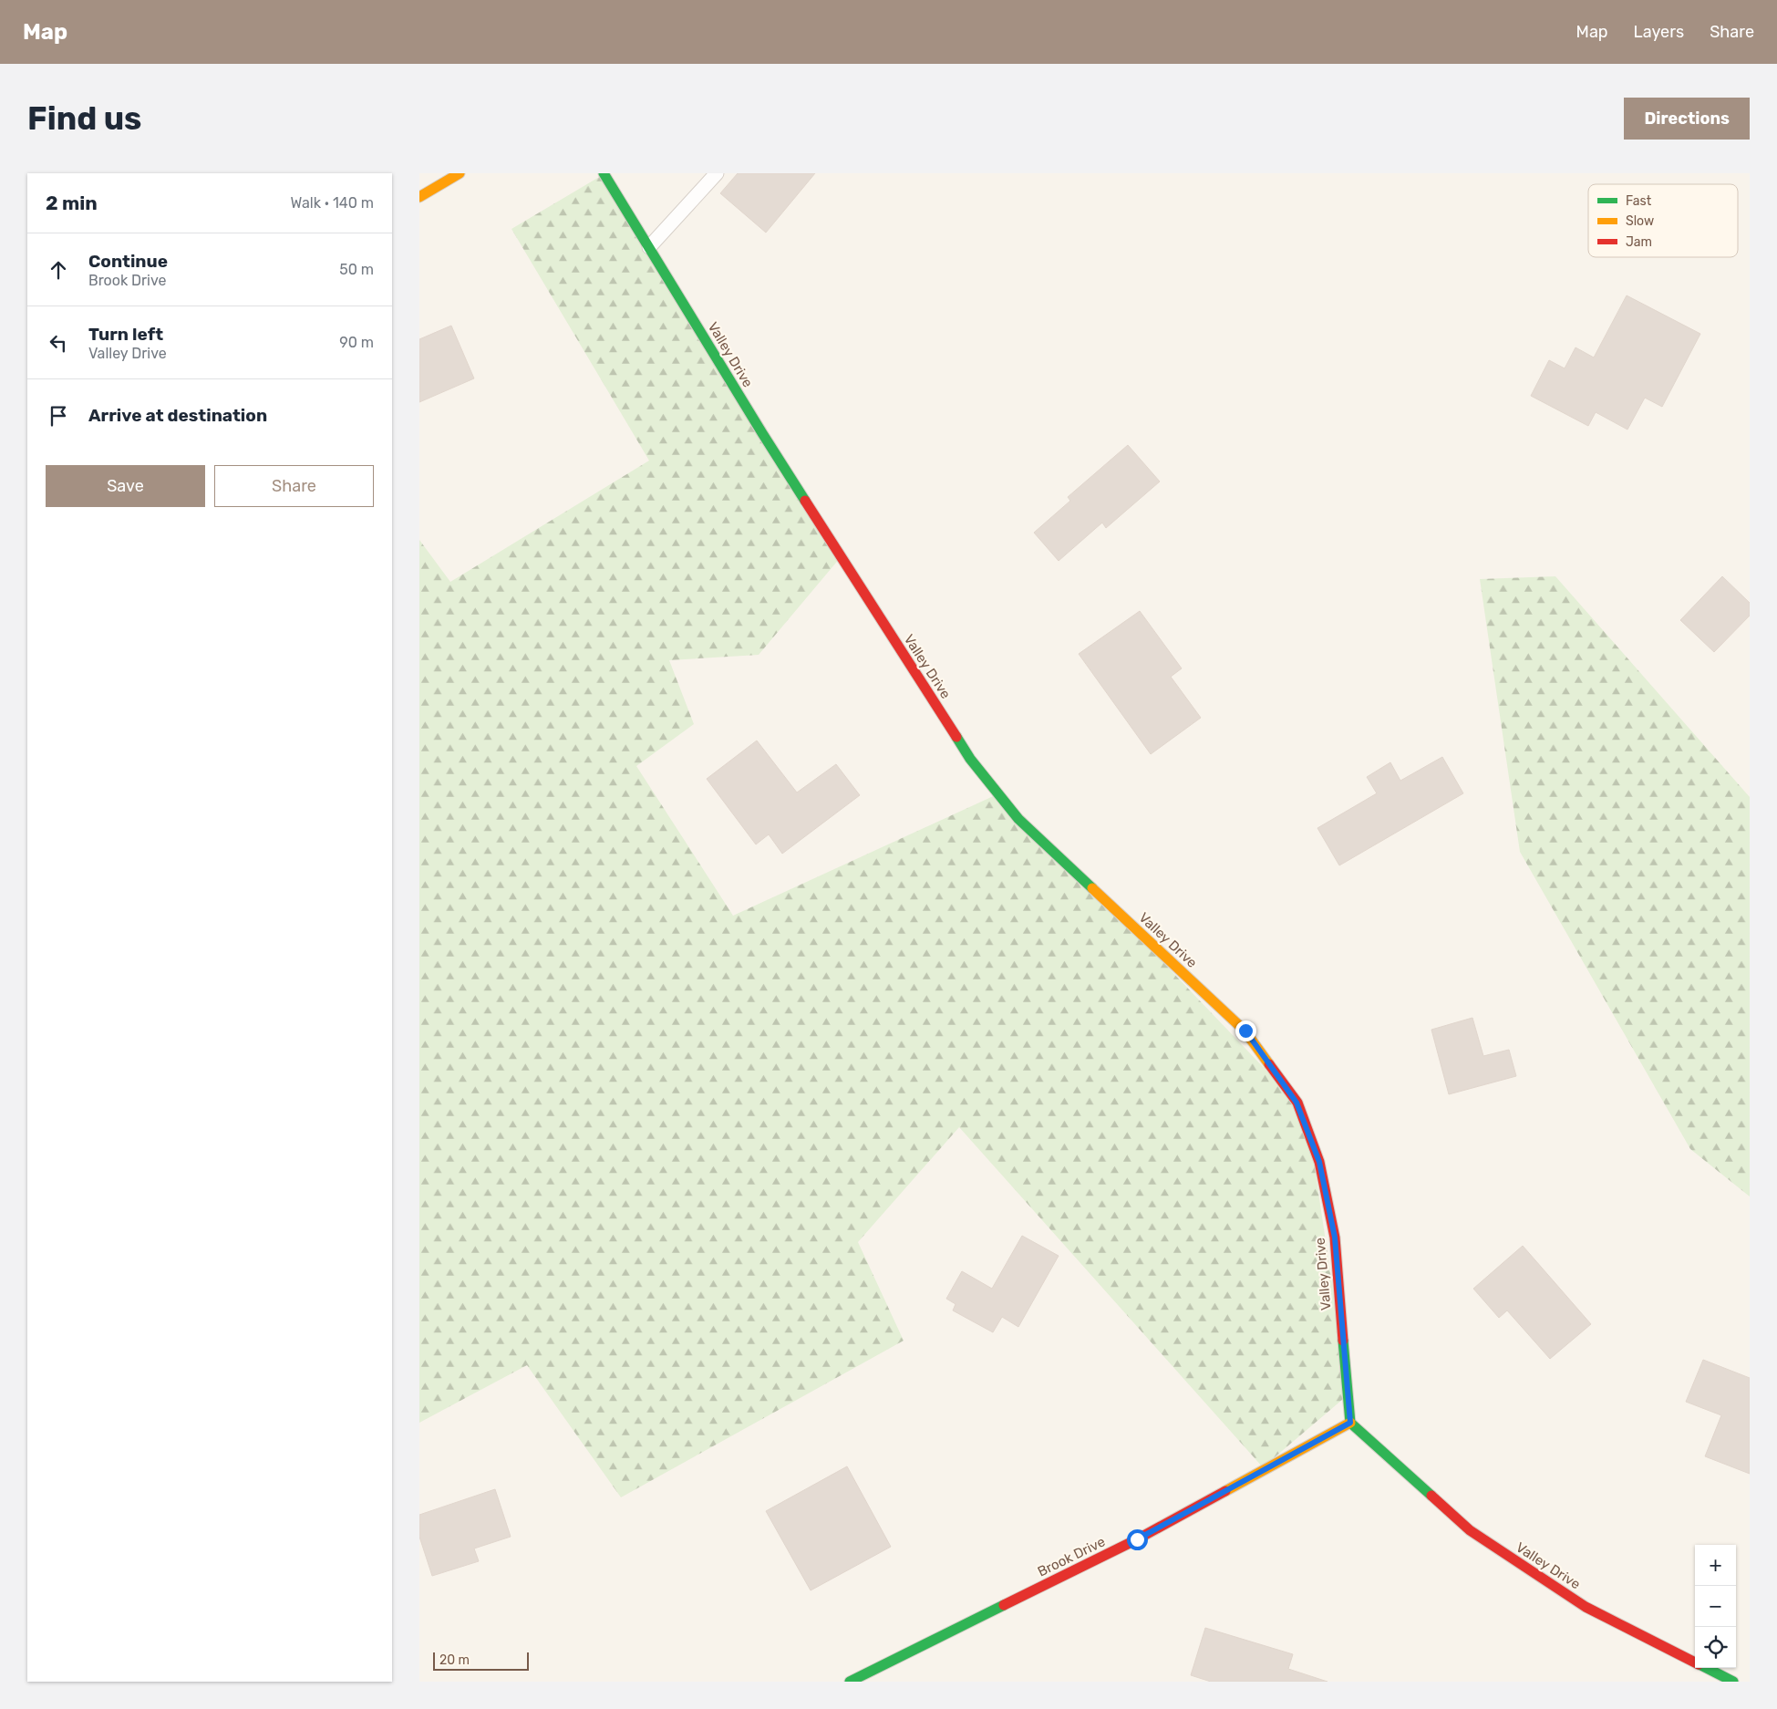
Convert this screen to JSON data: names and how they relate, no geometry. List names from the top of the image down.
{
  "streets": {
    "street": ["Valley Drive", "Brook Drive"]
  },
  "crossings": [
    ["Valley Drive", "Brook Drive"]
  ],
  "legend": ["Fast", "Slow", "Jam"],
  "scale_bar": "20 m",
  "page": {
    "header": "Map",
    "nav": ["Map", "Layers", "Share"],
    "buttons": [
      "Directions",
      ["Save", "Share"]
    ],
    "title": "Find us",
    "heading": ["2 min", "Walk · 140 m"],
    "list": [
      ["Continue", "Brook Drive", "50 m"],
      ["Turn left", "Valley Drive", "90 m"],
      "Arrive at destination"
    ],
    "map_buttons": ["+", "−"],
    "scale": "20 m"
  }
}
